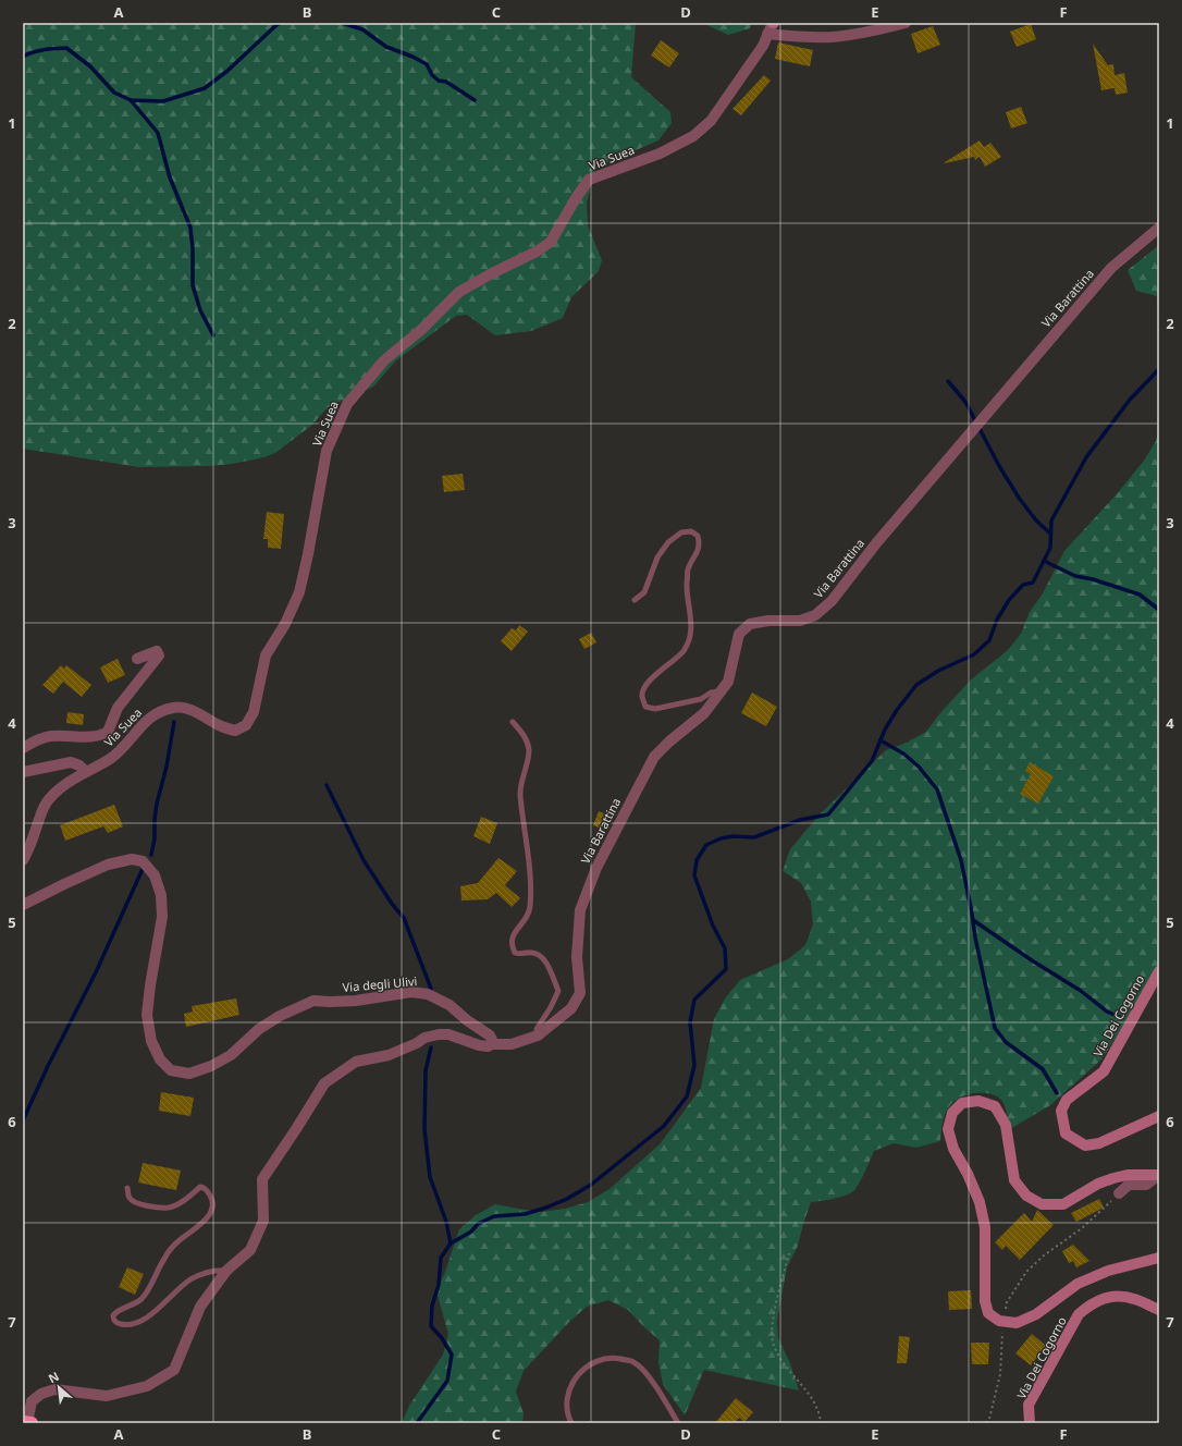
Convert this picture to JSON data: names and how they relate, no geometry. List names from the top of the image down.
{
  "streets": {
    "street": [
      "Via Suea",
      "Via Barattina",
      "Via degli Ulivi",
      "Via Dei Cogorno"
    ]
  },
  "crossings": [
    ["Via Barattina", "Via degli Ulivi"]
  ],
  "north": "top left",
  "grid": {
    "columns": [
      "A",
      "B",
      "C",
      "D",
      "E",
      "F"
    ],
    "rows": [
      "1",
      "2",
      "3",
      "4",
      "5",
      "6",
      "7"
    ]
  }
}
